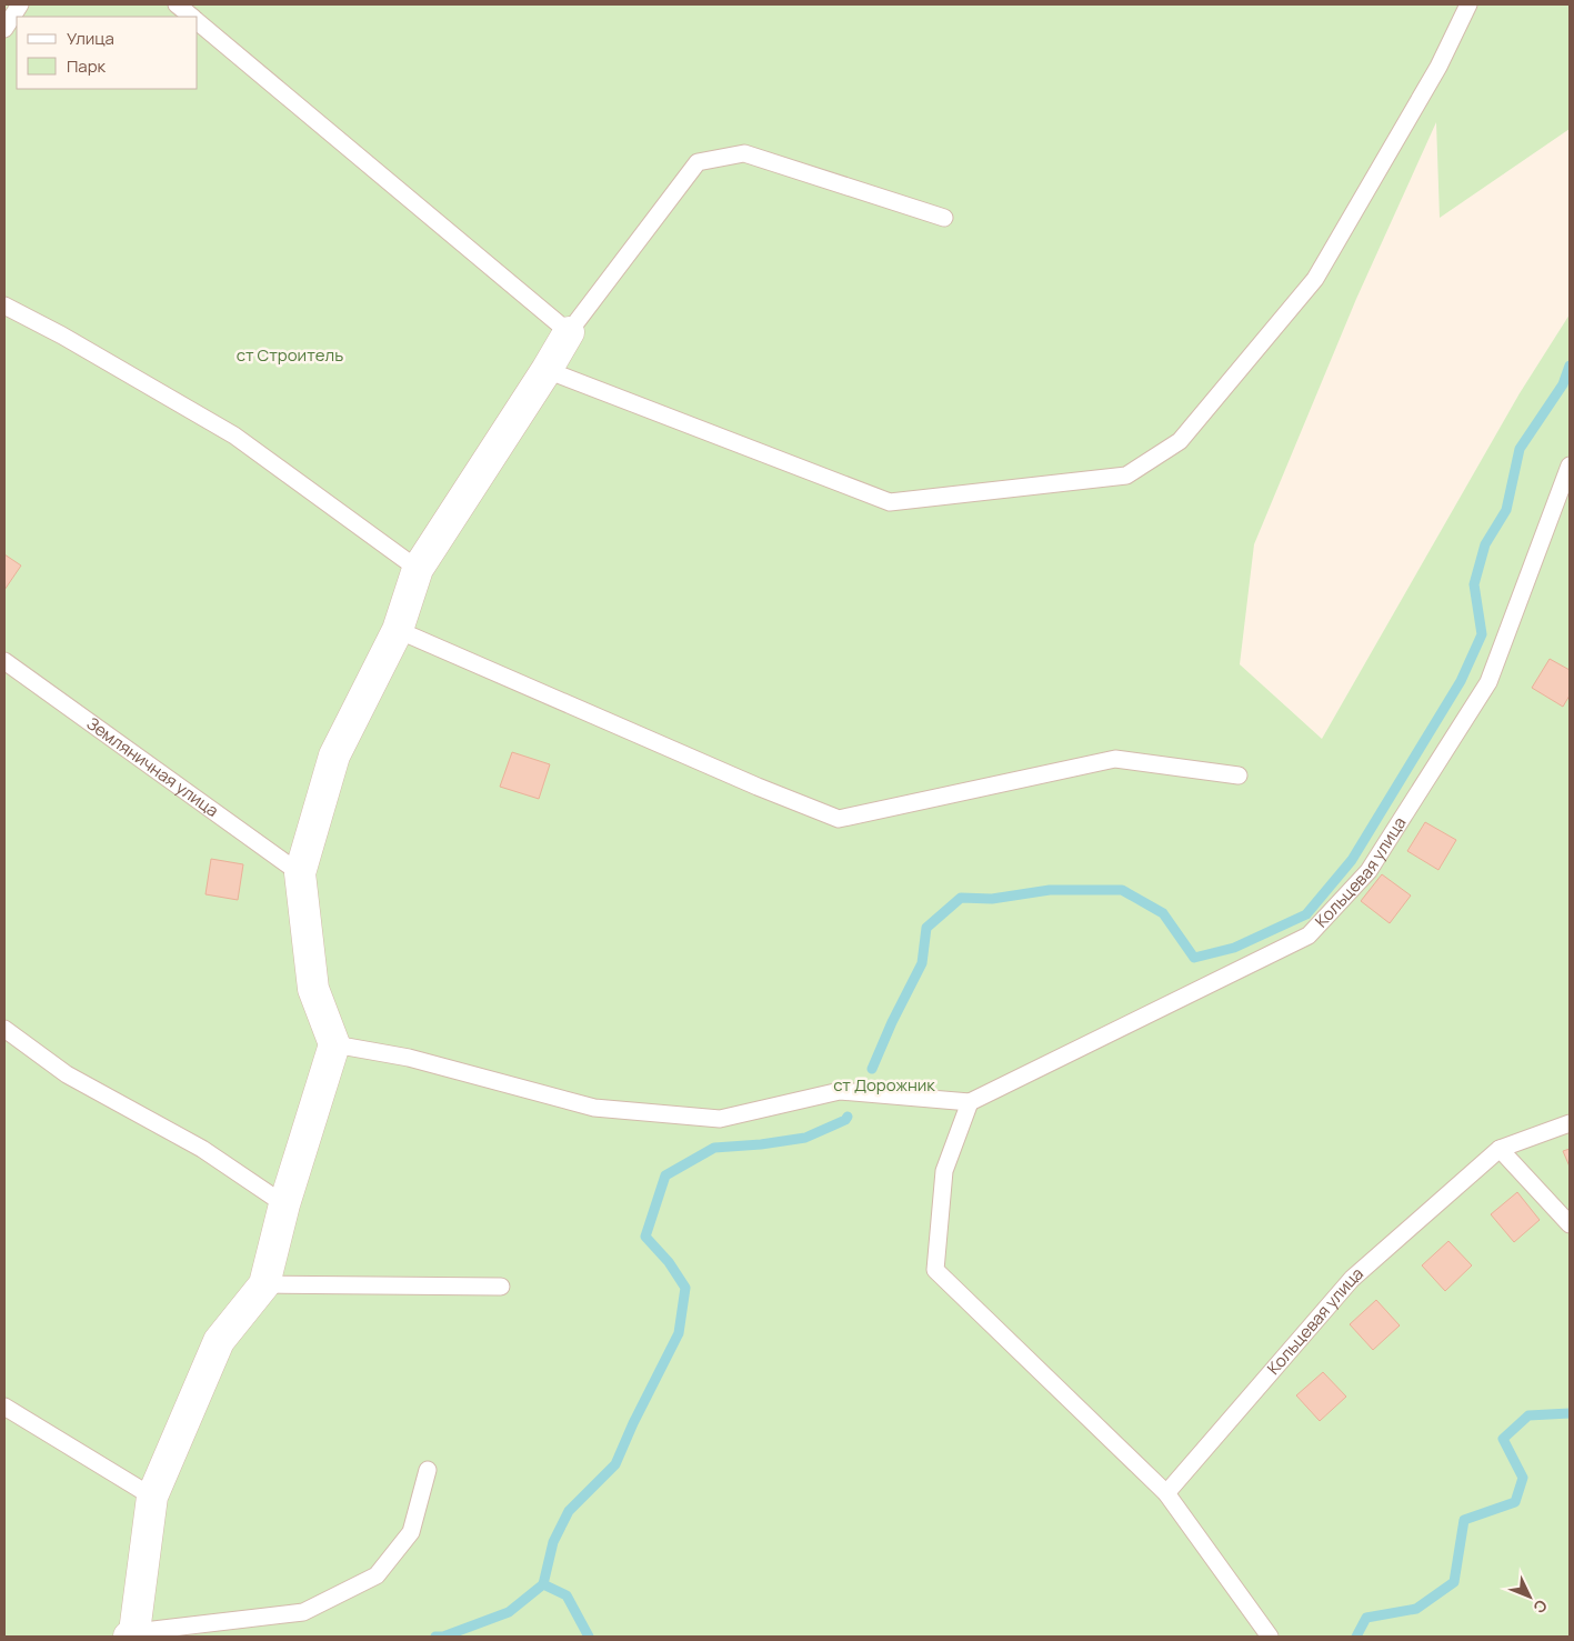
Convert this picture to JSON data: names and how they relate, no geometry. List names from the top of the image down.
{
  "streets": {
    "lane": ["Земляничная улица", "Кольцевая улица"]
  },
  "parks": ["ст Строитель", "ст Дорожник"],
  "legend": ["Улица", "Парк"],
  "north": "bottom right"
}
